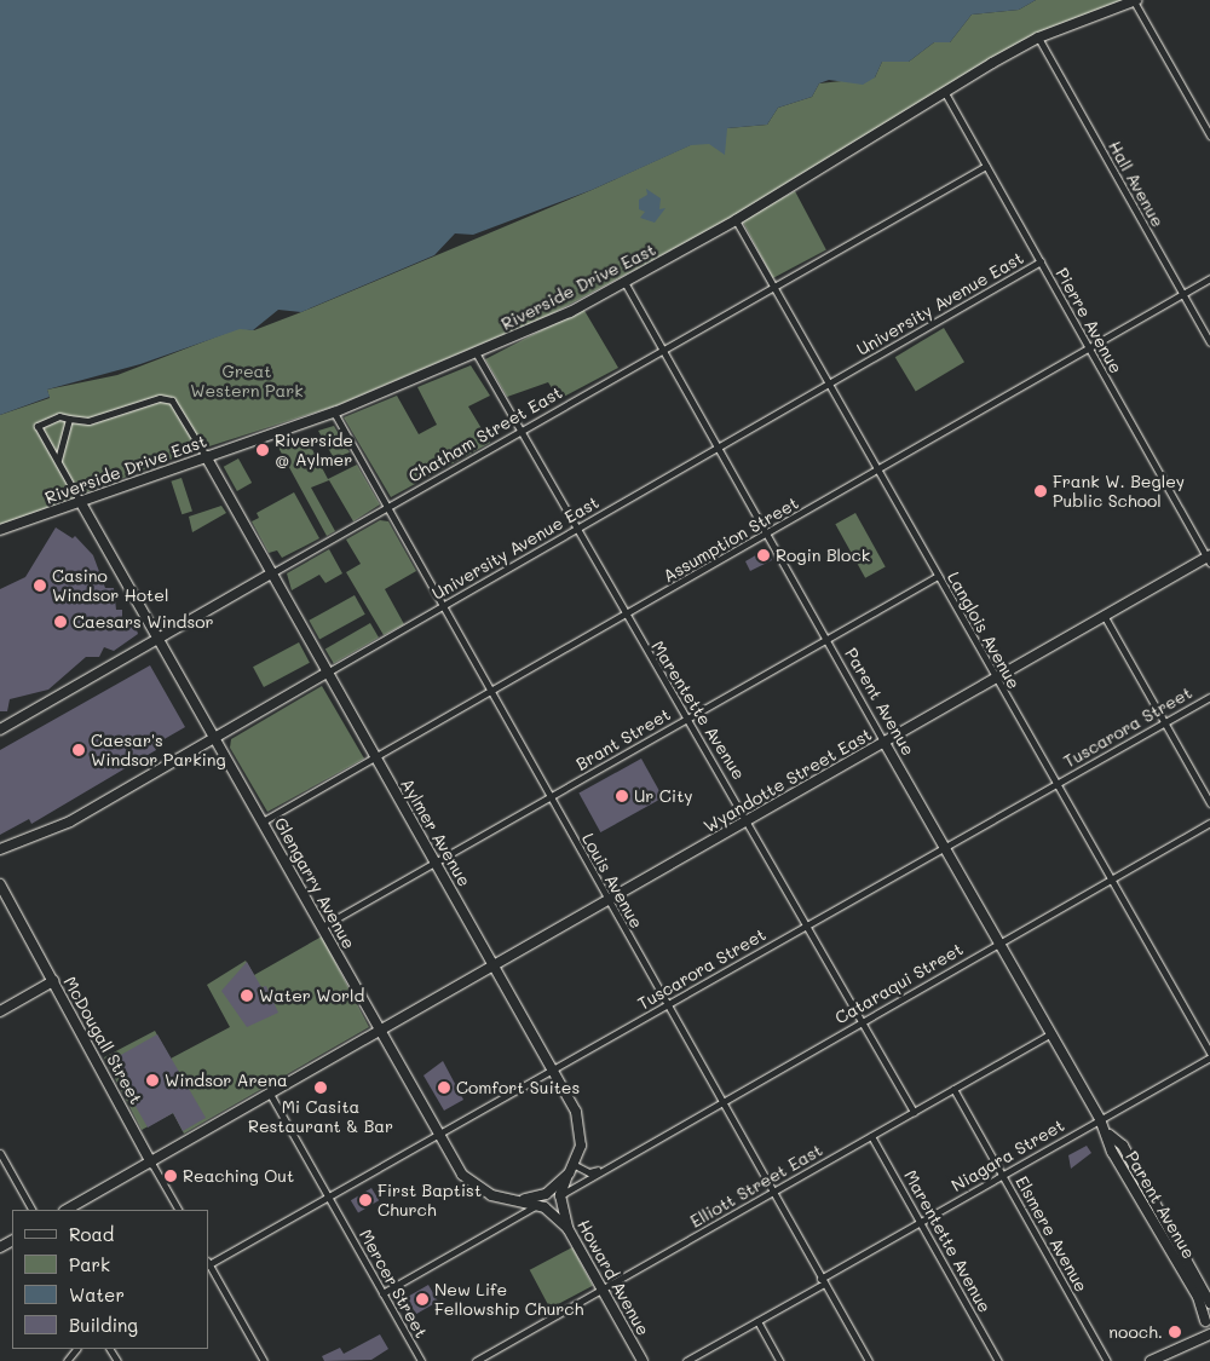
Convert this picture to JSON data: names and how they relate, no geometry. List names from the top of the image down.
{
  "streets": {
    "main road": [
      "Riverside Drive East",
      "University Avenue East",
      "Chatham Street East",
      "Parent Avenue",
      "Wyandotte Street East",
      "Aylmer Avenue",
      "Glengarry Avenue",
      "McDougall Street",
      "Howard Avenue"
    ],
    "street": [
      "Hall Avenue",
      "Pierre Avenue",
      "Assumption Street",
      "Langlois Avenue",
      "Marentette Avenue",
      "Tuscarora Street",
      "Brant Street",
      "Louis Avenue",
      "Cataraqui Street",
      "Niagara Street",
      "Elliott Street East",
      "Elsmere Avenue",
      "Mercer Street"
    ]
  },
  "crossings": [
    ["Hall Avenue", "Riverside Drive East"],
    ["Hall Avenue", "Assumption Street"],
    ["Riverside Drive East", "Pierre Avenue"],
    ["Riverside Drive East", "Langlois Avenue"],
    ["Riverside Drive East", "Parent Avenue"],
    ["Riverside Drive East", "Marentette Avenue"],
    ["Riverside Drive East", "Aylmer Avenue"],
    ["Riverside Drive East", "Louis Avenue"],
    ["Riverside Drive East", "Glengarry Avenue"],
    ["University Avenue East", "Pierre Avenue"],
    ["University Avenue East", "Langlois Avenue"],
    ["University Avenue East", "Parent Avenue"],
    ["University Avenue East", "Marentette Avenue"],
    ["University Avenue East", "Aylmer Avenue"],
    ["University Avenue East", "Louis Avenue"],
    ["University Avenue East", "Glengarry Avenue"],
    ["Pierre Avenue", "Chatham Street East"],
    ["Pierre Avenue", "Assumption Street"],
    ["Pierre Avenue", "Wyandotte Street East"],
    ["Chatham Street East", "Langlois Avenue"],
    ["Chatham Street East", "Parent Avenue"],
    ["Chatham Street East", "Marentette Avenue"],
    ["Chatham Street East", "Aylmer Avenue"],
    ["Chatham Street East", "Louis Avenue"],
    ["Chatham Street East", "Glengarry Avenue"],
    ["Assumption Street", "Langlois Avenue"],
    ["Assumption Street", "Parent Avenue"],
    ["Assumption Street", "Marentette Avenue"],
    ["Assumption Street", "Aylmer Avenue"],
    ["Assumption Street", "Louis Avenue"],
    ["Assumption Street", "Glengarry Avenue"],
    ["Langlois Avenue", "Tuscarora Street"],
    ["Langlois Avenue", "Brant Street"],
    ["Langlois Avenue", "Wyandotte Street East"],
    ["Langlois Avenue", "Cataraqui Street"],
    ["Langlois Avenue", "Niagara Street"],
    ["Parent Avenue", "Tuscarora Street"],
    ["Parent Avenue", "Brant Street"],
    ["Parent Avenue", "Wyandotte Street East"],
    ["Parent Avenue", "Cataraqui Street"],
    ["Parent Avenue", "Niagara Street"],
    ["Parent Avenue", "Elliott Street East"],
    ["Marentette Avenue", "Tuscarora Street"],
    ["Marentette Avenue", "Brant Street"],
    ["Marentette Avenue", "Wyandotte Street East"],
    ["Marentette Avenue", "Cataraqui Street"],
    ["Marentette Avenue", "Niagara Street"],
    ["Marentette Avenue", "Elliott Street East"],
    ["Tuscarora Street", "Aylmer Avenue"],
    ["Tuscarora Street", "Louis Avenue"],
    ["Tuscarora Street", "Glengarry Avenue"],
    ["Tuscarora Street", "Mercer Street"],
    ["Brant Street", "Aylmer Avenue"],
    ["Brant Street", "Louis Avenue"],
    ["Brant Street", "Glengarry Avenue"],
    ["Wyandotte Street East", "Aylmer Avenue"],
    ["Wyandotte Street East", "Louis Avenue"],
    ["Wyandotte Street East", "Glengarry Avenue"],
    ["Wyandotte Street East", "McDougall Street"],
    ["Wyandotte Street East", "Mercer Street"],
    ["Louis Avenue", "Cataraqui Street"],
    ["Louis Avenue", "Niagara Street"],
    ["Louis Avenue", "Elliott Street East"],
    ["Glengarry Avenue", "Howard Avenue"],
    ["Cataraqui Street", "Howard Avenue"],
    ["Niagara Street", "Elsmere Avenue"],
    ["Elliott Street East", "Elsmere Avenue"],
    ["Elliott Street East", "Howard Avenue"]
  ],
  "parks": ["Great Western Park"],
  "places": [
    "Riverside @ Aylmer",
    "Frank W. Begley Public School",
    "Rogin Block",
    "Casino Windsor Hotel",
    "Caesars Windsor",
    "Caesar's Windsor Parking",
    "Ur City",
    "Water World",
    "Windsor Arena",
    "Mi Casita Restaurant & Bar",
    "Comfort Suites",
    "Reaching Out",
    "First Baptist Church",
    "New Life Fellowship Church",
    "nooch."
  ],
  "legend": [
    "Road",
    "Park",
    "Water",
    "Building"
  ]
}
